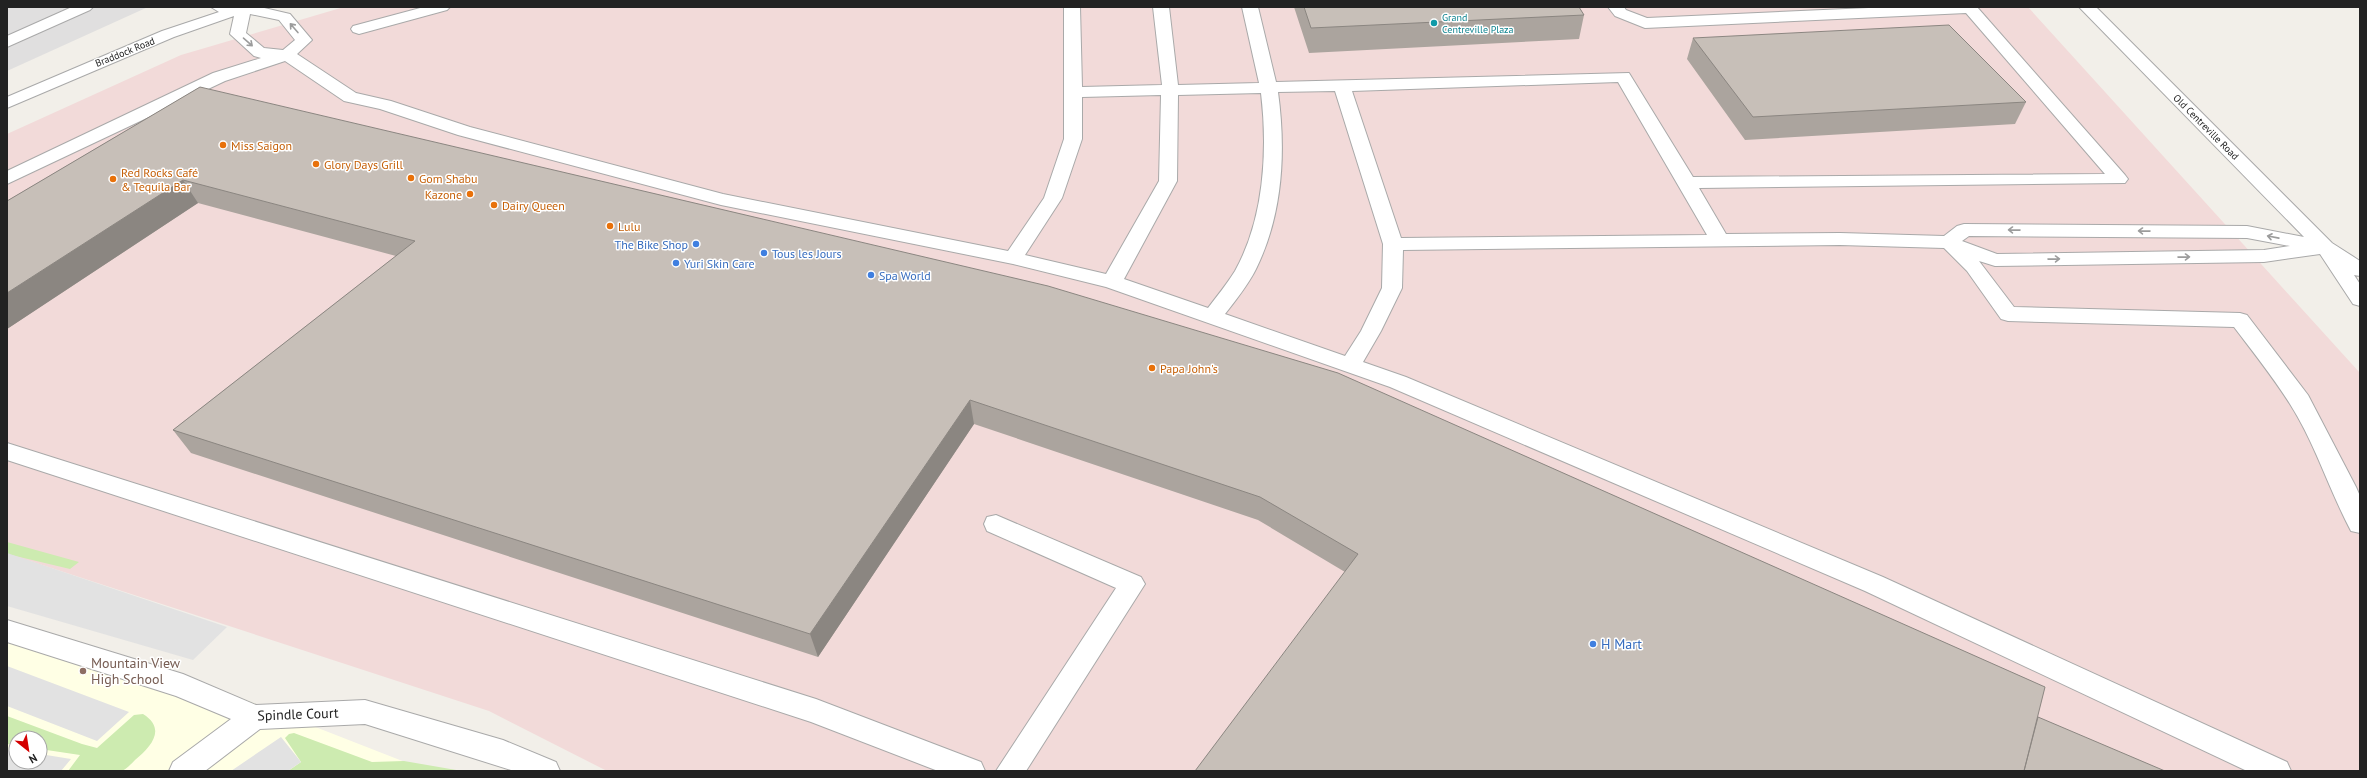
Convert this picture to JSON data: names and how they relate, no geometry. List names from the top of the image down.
{
  "streets": {
    "street": ["Braddock Road", "Old Centreville Road", "Spindle Court"]
  },
  "places": [
    "Grand Centreville Plaza",
    "Miss Saigon",
    "Glory Days Grill",
    "Gom Shabu",
    "Red Rocks Café & Tequila Bar",
    "Kazone",
    "Dairy Queen",
    "Lulu",
    "The Bike Shop",
    "Tous les Jours",
    "Yuri Skin Care",
    "Spa World",
    "Papa John's",
    "H Mart",
    "Mountain View High School"
  ],
  "north": "bottom right"
}
